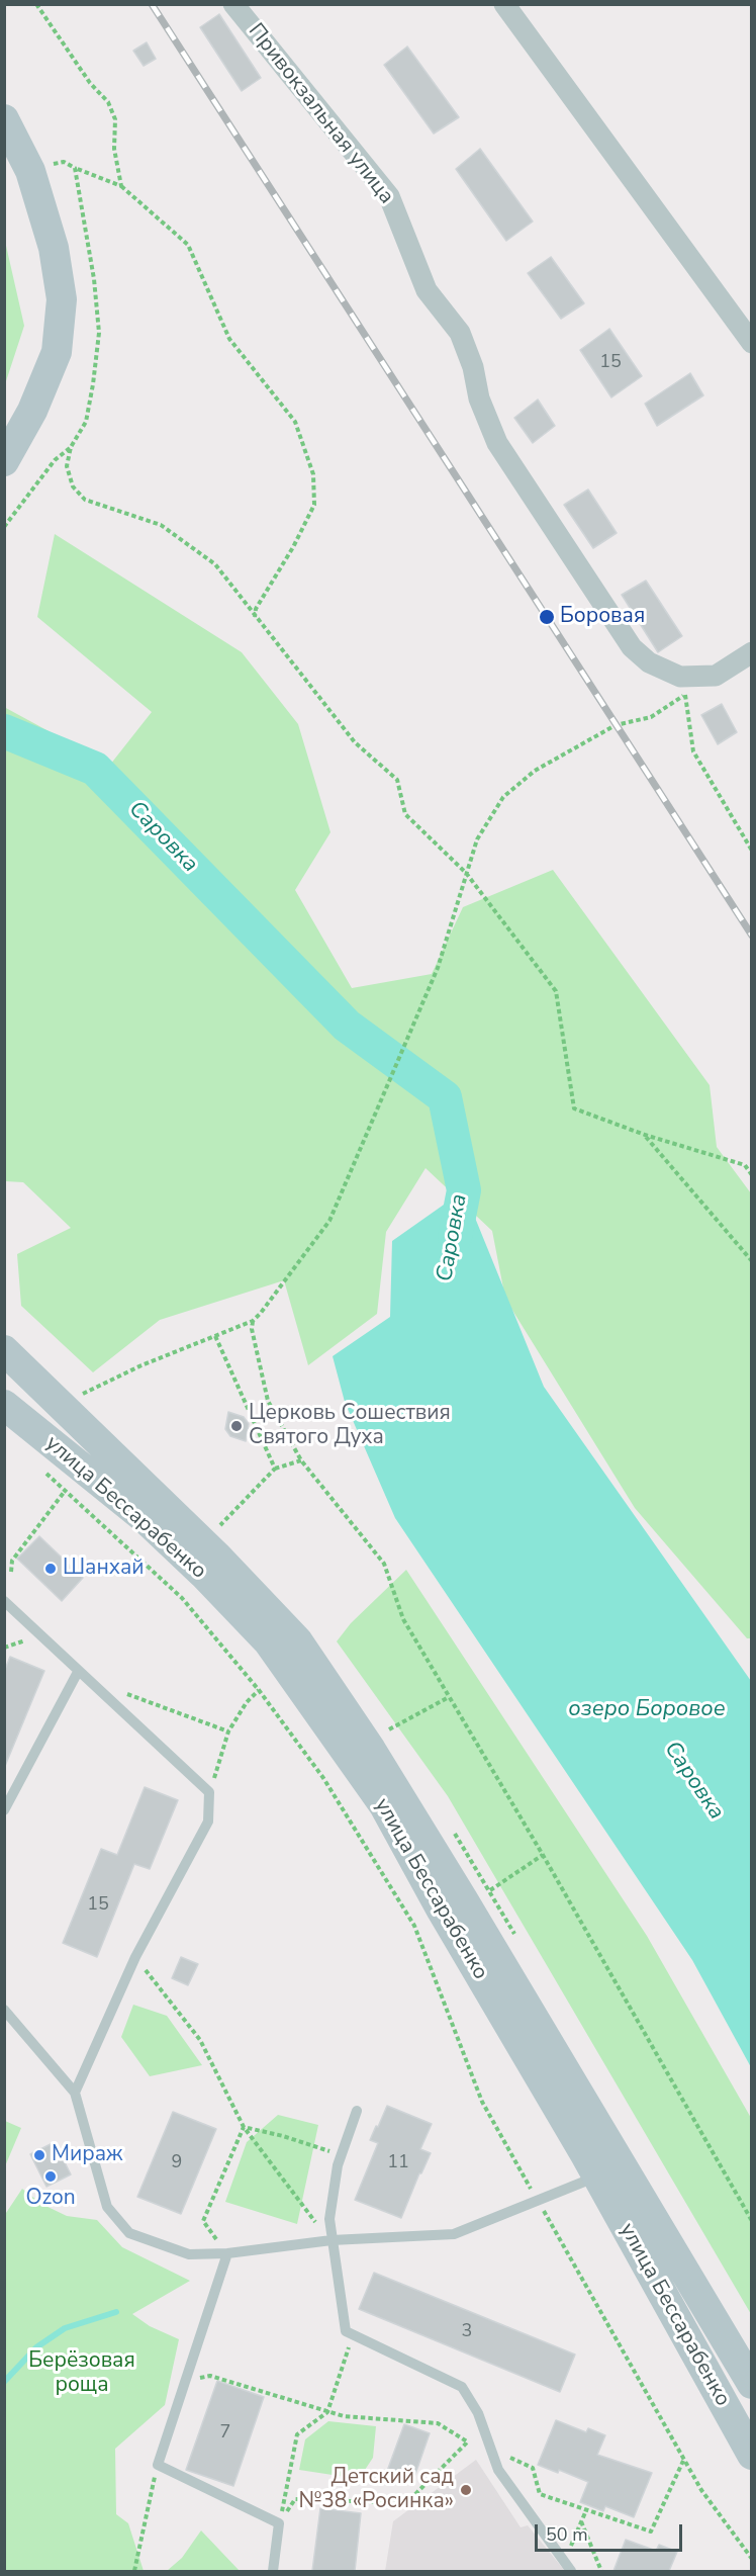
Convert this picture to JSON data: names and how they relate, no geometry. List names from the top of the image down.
{
  "streets": {
    "main road": ["улица Бессарабенко"],
    "street": ["Привокзальная улица"]
  },
  "water": ["Саровка", "озеро Боровое"],
  "parks": ["Берёзовая роща"],
  "places": [
    "Боровая",
    "Церковь Сошествия Святого Духа",
    "Шанхай",
    "Мираж",
    "Ozon",
    "Детский сад №38 «Росинка»"
  ],
  "house_numbers": [
    "15",
    "15",
    "9",
    "11",
    "3",
    "7"
  ],
  "scale_bar": "50 m"
}
